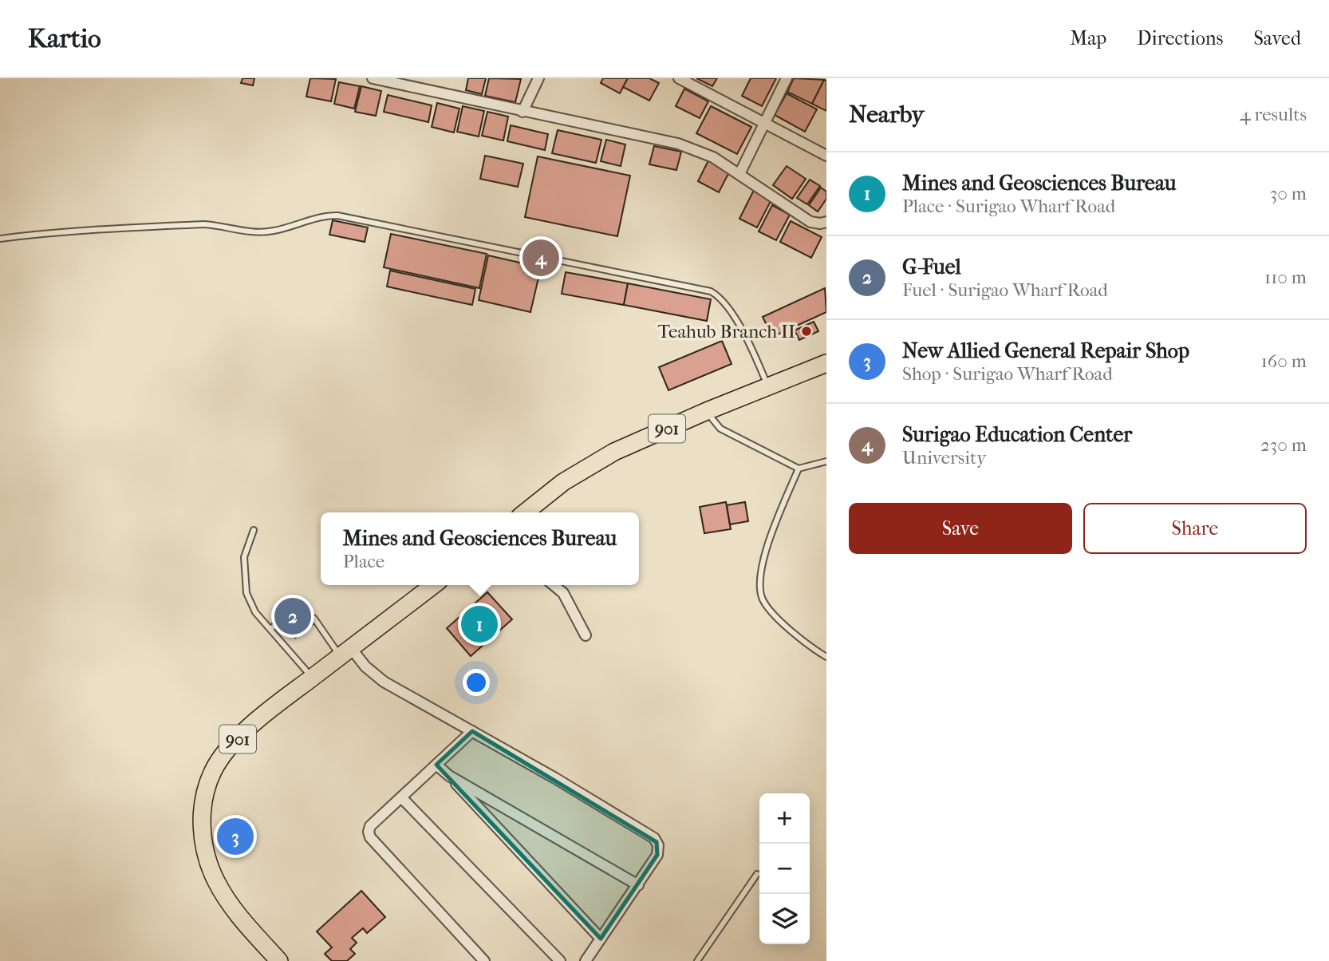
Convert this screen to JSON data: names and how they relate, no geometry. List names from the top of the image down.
{
  "streets": {
    "main road": ["901"]
  },
  "places": ["Teahub Branch II"],
  "page": {
    "header": "Kartio",
    "nav": ["Map", "Directions", "Saved"],
    "heading": ["Nearby", "4 results"],
    "list": [
      {
        "mark": "1",
        "name": "Mines and Geosciences Bureau",
        "note": "Place · Surigao Wharf Road",
        "value": "30 m"
      },
      {
        "mark": "2",
        "name": "G-Fuel",
        "note": "Fuel · Surigao Wharf Road",
        "value": "110 m"
      },
      {
        "mark": "3",
        "name": "New Allied General Repair Shop",
        "note": "Shop · Surigao Wharf Road",
        "value": "160 m"
      },
      {
        "mark": "4",
        "name": "Surigao Education Center",
        "note": "University",
        "value": "230 m"
      }
    ],
    "pins": [
      "4",
      "2",
      "1",
      "3"
    ],
    "buttons": ["Save", "Share"],
    "popup": ["Mines and Geosciences Bureau", "Place"],
    "map_buttons": ["+", "−"]
  }
}
